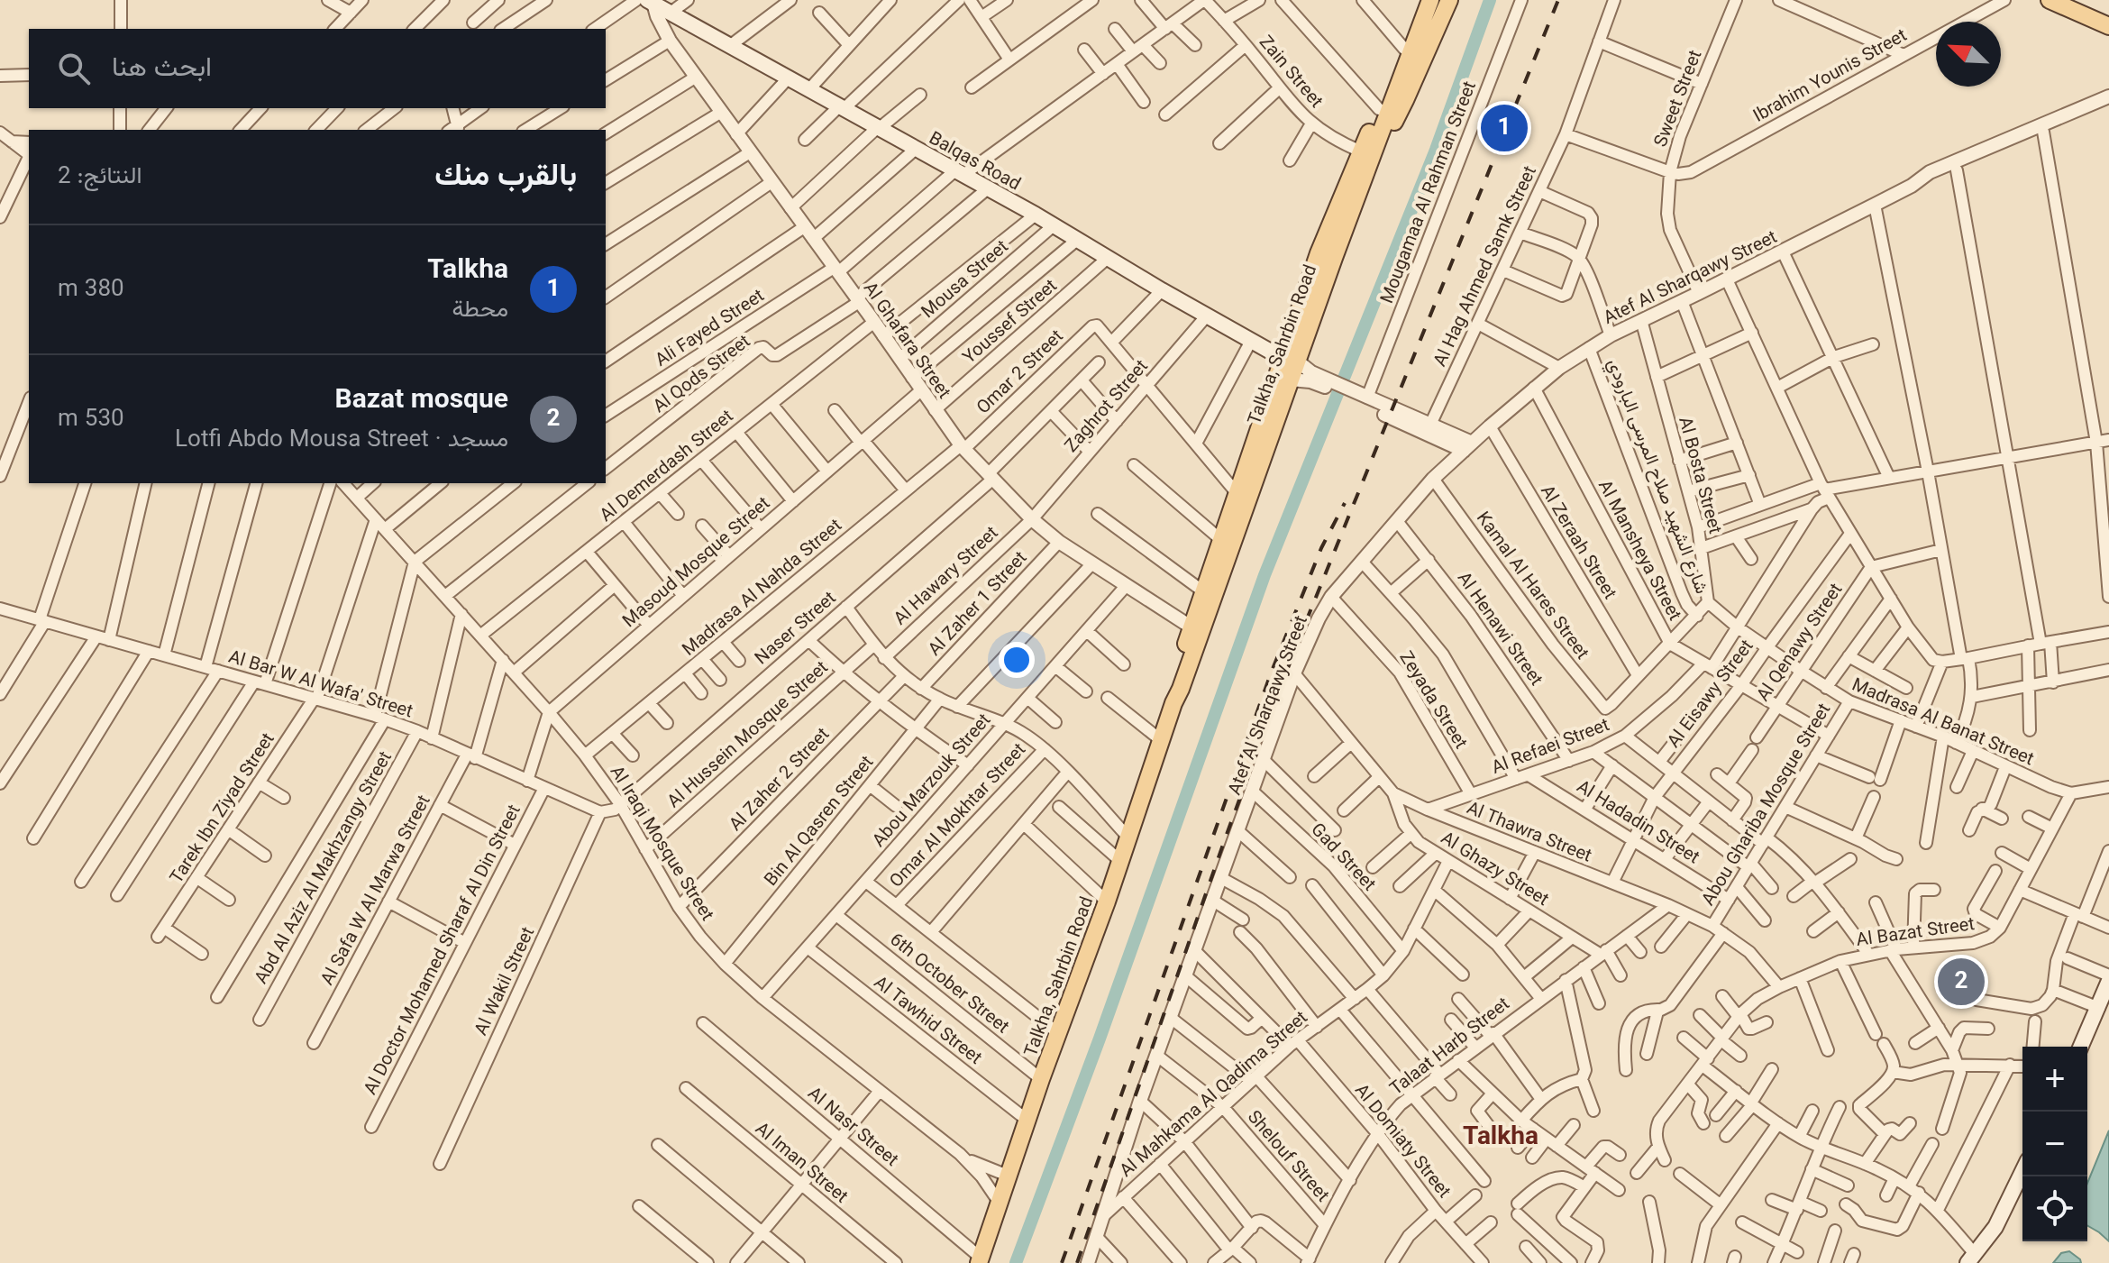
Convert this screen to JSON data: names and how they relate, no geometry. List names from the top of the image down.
{
  "streets": {
    "main road": ["Balqas Road", "Talkha, Sahrbin Road"],
    "street": [
      "Zain Street",
      "Ibrahim Younis Street",
      "Sweet Street",
      "Mougamaa Al Rahman Street",
      "Al Hag Ahmed Samk Street",
      "Atef Al Sharqawy Street",
      "Mousa Street",
      "Youssef Street",
      "Ali Fayed Street",
      "Al Ghafara Street",
      "Omar 2 Street",
      "Al Qods Street",
      "Zaghrot Street",
      "Al Demerdash Street",
      "Al Bosta Street",
      "شارع الشهيد صلاح المرسى البارودي",
      "Al Zeraah Street",
      "Al Mansheya Street",
      "Masoud Mosque Street",
      "Al Hawary Street",
      "Kamal Al Hares Street",
      "Madrasa Al Nahda Street",
      "Al Zaher 1 Street",
      "Naser Street",
      "Al Henawi Street",
      "Al Qenawy Street",
      "Al Bar W Al Wafa' Street",
      "Al Eisawy Street",
      "Zeyada Street",
      "Madrasa Al Banat Street",
      "Al Hussein Mosque Street",
      "Al Refaei Street",
      "Al Zaher 2 Street",
      "Abou Marzouk Street",
      "Abou Ghariba Mosque Street",
      "Tarek Ibn Ziyad Street",
      "Omar Al Mokhtar Street",
      "Bin Al Qasren Street",
      "Al Hadadin Street",
      "Al Thawra Street",
      "Al Iraqi Mosque Street",
      "Gad Street",
      "Abd Al Aziz Al Makhzangy Street",
      "Al Ghazy Street",
      "Al Safa W Al Marwa Street",
      "Al Bazat Street",
      "Al Doctor Mohamed Sharaf Al Din Street",
      "Al Wakil Street",
      "6th October Street",
      "Al Tawhid Street",
      "Talaat Harb Street",
      "Al Mahkama Al Qadima Street",
      "Al Nasr Street",
      "Al Domiaty Street",
      "Shelouf Street",
      "Al Iman Street"
    ]
  },
  "crossings": [
    ["Zain Street", "Ali Fayed Street"],
    ["Zain Street", "Talkha, Sahrbin Road"],
    ["Ibrahim Younis Street", "Sweet Street"],
    ["Sweet Street", "Atef Al Sharqawy Street"],
    ["Balqas Road", "Mousa Street"],
    ["Balqas Road", "Youssef Street"],
    ["Balqas Road", "Ali Fayed Street"],
    ["Balqas Road", "Al Ghafara Street"],
    ["Balqas Road", "Talkha, Sahrbin Road"],
    ["Balqas Road", "Zaghrot Street"],
    ["Atef Al Sharqawy Street", "Al Bosta Street"],
    ["Atef Al Sharqawy Street", "شارع الشهيد صلاح المرسى البارودي"],
    ["Atef Al Sharqawy Street", "Al Zeraah Street"],
    ["Atef Al Sharqawy Street", "Al Mansheya Street"],
    ["Atef Al Sharqawy Street", "Kamal Al Hares Street"],
    ["Atef Al Sharqawy Street", "Al Henawi Street"],
    ["Atef Al Sharqawy Street", "Zeyada Street"],
    ["Atef Al Sharqawy Street", "Al Thawra Street"],
    ["Atef Al Sharqawy Street", "Gad Street"],
    ["Atef Al Sharqawy Street", "Al Mahkama Al Qadima Street"],
    ["Atef Al Sharqawy Street", "Al Domiaty Street"],
    ["Atef Al Sharqawy Street", "Shelouf Street"],
    ["Mousa Street", "Al Ghafara Street"],
    ["Youssef Street", "Al Ghafara Street"],
    ["Ali Fayed Street", "Al Ghafara Street"],
    ["Al Ghafara Street", "Talkha, Sahrbin Road"],
    ["Al Ghafara Street", "Omar 2 Street"],
    ["Al Ghafara Street", "Al Qods Street"],
    ["Al Ghafara Street", "Zaghrot Street"],
    ["Al Ghafara Street", "Al Demerdash Street"],
    ["Al Ghafara Street", "Masoud Mosque Street"],
    ["Al Ghafara Street", "Al Hawary Street"],
    ["Al Ghafara Street", "Madrasa Al Nahda Street"],
    ["Al Ghafara Street", "Al Zaher 1 Street"],
    ["Al Ghafara Street", "Naser Street"],
    ["Al Ghafara Street", "Abou Marzouk Street"],
    ["Talkha, Sahrbin Road", "Al Iraqi Mosque Street"],
    ["Talkha, Sahrbin Road", "6th October Street"],
    ["Talkha, Sahrbin Road", "Al Tawhid Street"],
    ["Talkha, Sahrbin Road", "Al Nasr Street"],
    ["Omar 2 Street", "Madrasa Al Nahda Street"],
    ["Zaghrot Street", "Al Hawary Street"],
    ["Al Demerdash Street", "Al Iraqi Mosque Street"],
    ["Al Zeraah Street", "Kamal Al Hares Street"],
    ["Al Mansheya Street", "Al Qenawy Street"],
    ["Al Mansheya Street", "Al Eisawy Street"],
    ["Al Mansheya Street", "Al Refaei Street"],
    ["Al Mansheya Street", "Abou Ghariba Mosque Street"],
    ["Masoud Mosque Street", "Al Iraqi Mosque Street"],
    ["Madrasa Al Nahda Street", "Al Iraqi Mosque Street"],
    ["Naser Street", "Al Iraqi Mosque Street"],
    ["Al Henawi Street", "Al Refaei Street"],
    ["Al Qenawy Street", "Madrasa Al Banat Street"],
    ["Al Bar W Al Wafa' Street", "Tarek Ibn Ziyad Street"],
    ["Al Bar W Al Wafa' Street", "Abd Al Aziz Al Makhzangy Street"],
    ["Al Bar W Al Wafa' Street", "Al Safa W Al Marwa Street"],
    ["Al Bar W Al Wafa' Street", "Al Doctor Mohamed Sharaf Al Din Street"],
    ["Al Bar W Al Wafa' Street", "Al Wakil Street"],
    ["Al Eisawy Street", "Madrasa Al Banat Street"],
    ["Al Eisawy Street", "Al Hadadin Street"],
    ["Al Eisawy Street", "Al Thawra Street"],
    ["Zeyada Street", "Al Refaei Street"],
    ["Madrasa Al Banat Street", "Al Refaei Street"],
    ["Madrasa Al Banat Street", "Abou Ghariba Mosque Street"],
    ["Madrasa Al Banat Street", "Al Bazat Street"],
    ["Al Hussein Mosque Street", "Al Iraqi Mosque Street"],
    ["Al Refaei Street", "Al Hadadin Street"],
    ["Al Refaei Street", "Al Thawra Street"],
    ["Al Zaher 2 Street", "Al Iraqi Mosque Street"],
    ["Abou Marzouk Street", "Al Iraqi Mosque Street"],
    ["Abou Marzouk Street", "6th October Street"],
    ["Abou Marzouk Street", "Al Tawhid Street"],
    ["Abou Ghariba Mosque Street", "Al Hadadin Street"],
    ["Abou Ghariba Mosque Street", "Al Thawra Street"],
    ["Tarek Ibn Ziyad Street", "Al Iraqi Mosque Street"],
    ["Bin Al Qasren Street", "Al Iraqi Mosque Street"],
    ["Al Thawra Street", "Al Ghazy Street"],
    ["Al Thawra Street", "Al Bazat Street"],
    ["Al Thawra Street", "Talaat Harb Street"],
    ["Al Iraqi Mosque Street", "Al Safa W Al Marwa Street"],
    ["Gad Street", "Al Mahkama Al Qadima Street"],
    ["Al Ghazy Street", "Talaat Harb Street"],
    ["Al Ghazy Street", "Al Mahkama Al Qadima Street"],
    ["Talaat Harb Street", "Al Domiaty Street"],
    ["Talaat Harb Street", "Shelouf Street"],
    ["Al Mahkama Al Qadima Street", "Al Domiaty Street"],
    ["Al Mahkama Al Qadima Street", "Shelouf Street"]
  ],
  "districts": ["Talkha"],
  "north": "top left",
  "page": {
    "search": "ابحث هنا",
    "pins": ["1", "2"],
    "heading": ["بالقرب منك", "النتائج: 2"],
    "list": [
      {
        "mark": "1",
        "name": "Talkha",
        "note": "محطة",
        "value": "380 m"
      },
      {
        "mark": "2",
        "name": "Bazat mosque",
        "note": "مسجد · Lotfi Abdo Mousa Street",
        "value": "530 m"
      }
    ],
    "map_buttons": ["+", "−"]
  }
}
